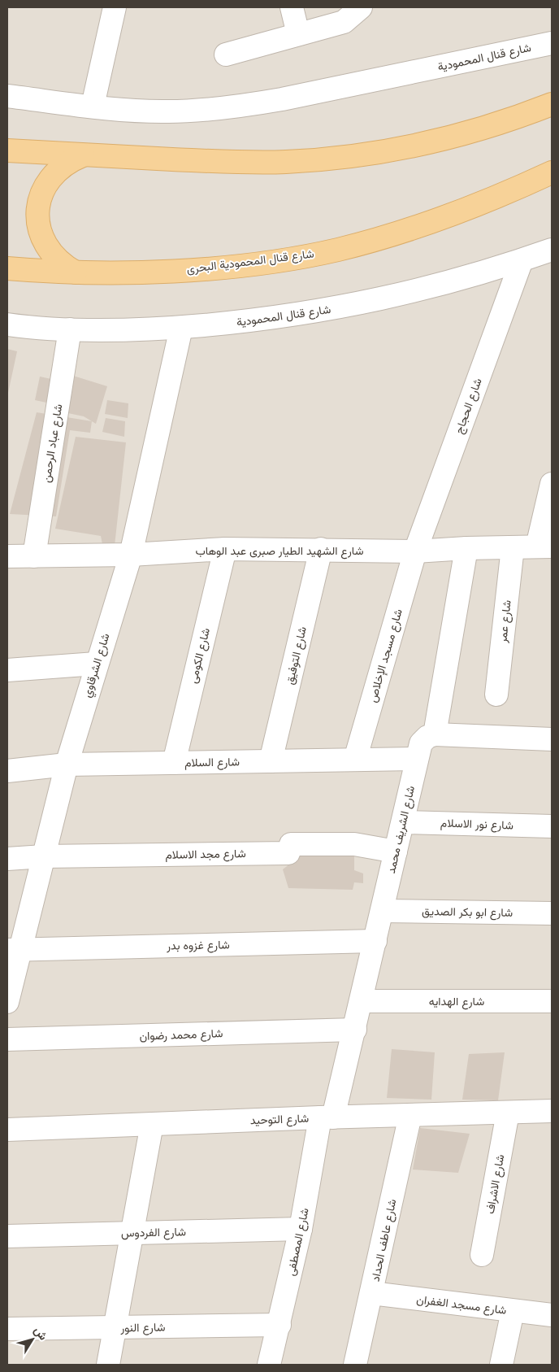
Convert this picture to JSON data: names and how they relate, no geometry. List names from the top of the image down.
{
  "streets": {
    "main road": ["شارع قنال المحمودية البحرى"],
    "street": [
      "شارع قنال المحمودية",
      "شارع الحجاج",
      "شارع عباد الرحمن",
      "شارع الشهيد الطيار صبرى عبد الوهاب",
      "شارع عمر",
      "شارع الكومى",
      "شارع التوفيق",
      "شارع مسجد الإخلاص",
      "شارع الشرقاوي",
      "شارع السلام",
      "شارع نور الاسلام",
      "شارع الشريف محمد",
      "شارع مجد الاسلام",
      "شارع ابو بكر الصديق",
      "شارع غزوه بدر",
      "شارع الهدايه",
      "شارع محمد رضوان",
      "شارع التوحيد",
      "شارع الاشراف",
      "شارع الفردوس",
      "شارع عاطف الحداد",
      "شارع المصطفى",
      "شارع مسجد الغفران",
      "شارع النور"
    ]
  },
  "crossings": [
    ["شارع قنال المحمودية", "شارع الحجاج"],
    ["شارع قنال المحمودية", "شارع عباد الرحمن"],
    ["شارع قنال المحمودية", "شارع الشرقاوي"],
    ["شارع الحجاج", "شارع الشهيد الطيار صبرى عبد الوهاب"],
    ["شارع الحجاج", "شارع مسجد الإخلاص"],
    ["شارع عباد الرحمن", "شارع الشهيد الطيار صبرى عبد الوهاب"],
    ["شارع الشهيد الطيار صبرى عبد الوهاب", "شارع عمر"],
    ["شارع الشهيد الطيار صبرى عبد الوهاب", "شارع الكومى"],
    ["شارع الشهيد الطيار صبرى عبد الوهاب", "شارع التوفيق"],
    ["شارع الشهيد الطيار صبرى عبد الوهاب", "شارع مسجد الإخلاص"],
    ["شارع الشهيد الطيار صبرى عبد الوهاب", "شارع الشرقاوي"],
    ["شارع الكومى", "شارع السلام"],
    ["شارع التوفيق", "شارع السلام"],
    ["شارع مسجد الإخلاص", "شارع السلام"],
    ["شارع الشرقاوي", "شارع السلام"],
    ["شارع الشرقاوي", "شارع مجد الاسلام"],
    ["شارع الشرقاوي", "شارع غزوه بدر"],
    ["شارع السلام", "شارع الشريف محمد"],
    ["شارع نور الاسلام", "شارع الشريف محمد"],
    ["شارع الشريف محمد", "شارع مجد الاسلام"],
    ["شارع الشريف محمد", "شارع ابو بكر الصديق"],
    ["شارع الشريف محمد", "شارع غزوه بدر"],
    ["شارع الشريف محمد", "شارع الهدايه"],
    ["شارع الشريف محمد", "شارع محمد رضوان"],
    ["شارع الشريف محمد", "شارع التوحيد"],
    ["شارع الشريف محمد", "شارع المصطفى"],
    ["شارع التوحيد", "شارع الاشراف"],
    ["شارع التوحيد", "شارع عاطف الحداد"],
    ["شارع التوحيد", "شارع المصطفى"],
    ["شارع الفردوس", "شارع المصطفى"],
    ["شارع عاطف الحداد", "شارع مسجد الغفران"],
    ["شارع المصطفى", "شارع النور"]
  ],
  "north": "top right"
}
